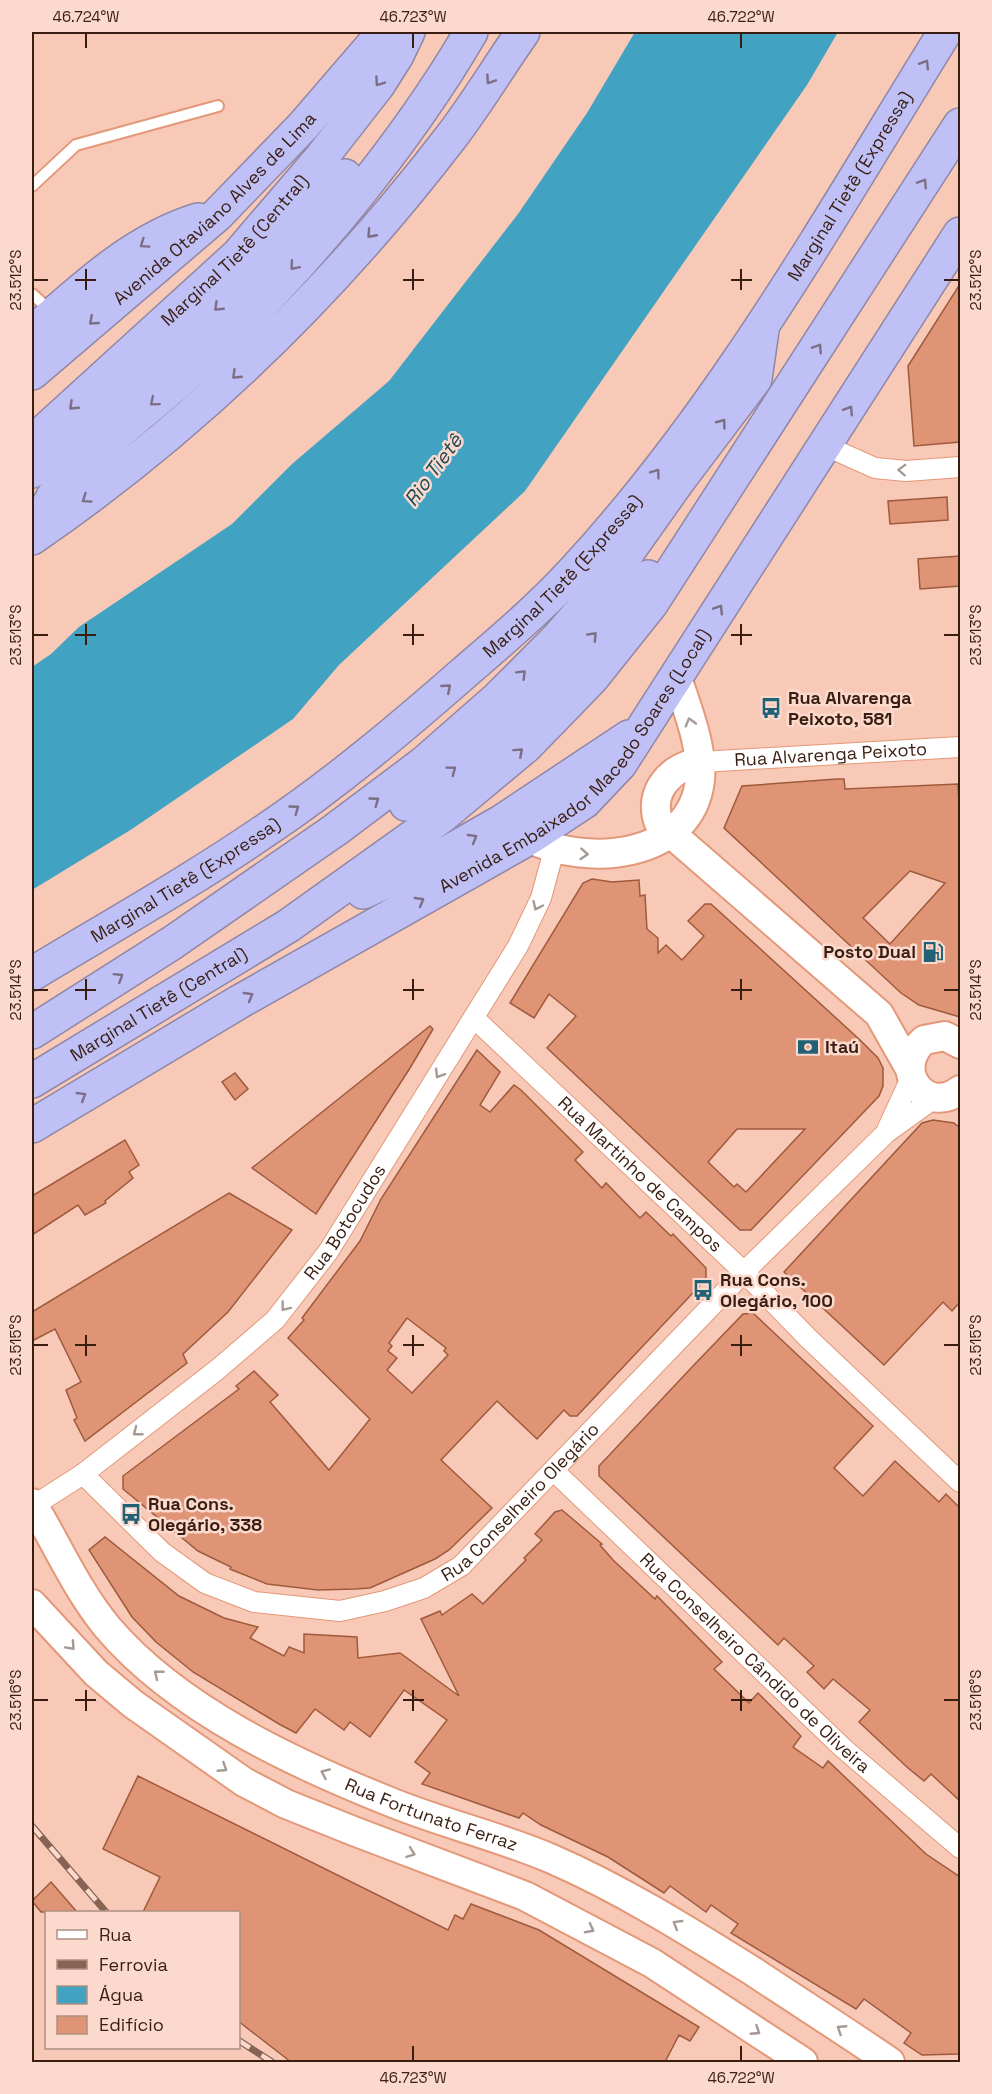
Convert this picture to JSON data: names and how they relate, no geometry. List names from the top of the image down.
{
  "streets": {
    "highway": [
      "Marginal Tietê (Expressa)",
      "Avenida Otaviano Alves de Lima",
      "Marginal Tietê (Central)",
      "Avenida Embaixador Macedo Soares (Local)"
    ],
    "street": [
      "Rua Alvarenga Peixoto",
      "Rua Martinho de Campos",
      "Rua Botocudos",
      "Rua Conselheiro Olegário",
      "Rua Conselheiro Cândido de Oliveira",
      "Rua Fortunato Ferraz"
    ]
  },
  "crossings": [
    ["Avenida Embaixador Macedo Soares (Local)", "Rua Botocudos"],
    ["Rua Martinho de Campos", "Rua Botocudos"],
    ["Rua Martinho de Campos", "Rua Conselheiro Olegário"],
    ["Rua Botocudos", "Rua Conselheiro Olegário"],
    ["Rua Botocudos", "Rua Fortunato Ferraz"],
    ["Rua Conselheiro Olegário", "Rua Conselheiro Cândido de Oliveira"]
  ],
  "one_way": ["Rua Botocudos"],
  "water": ["Rio Tietê"],
  "places": {
    "bus stop": ["Rua Alvarenga Peixoto, 581", "Rua Cons. Olegário, 100", "Rua Cons. Olegário, 338"],
    "fuel station": ["Posto Dual"],
    "bank": ["Itaú"]
  },
  "legend": [
    "Rua",
    "Ferrovia",
    "Água",
    "Edifício"
  ],
  "coordinates": [
    "46.724°W",
    "46.723°W",
    "46.722°W",
    "23.512°S",
    "23.513°S",
    "23.514°S",
    "23.515°S",
    "23.516°S"
  ]
}
